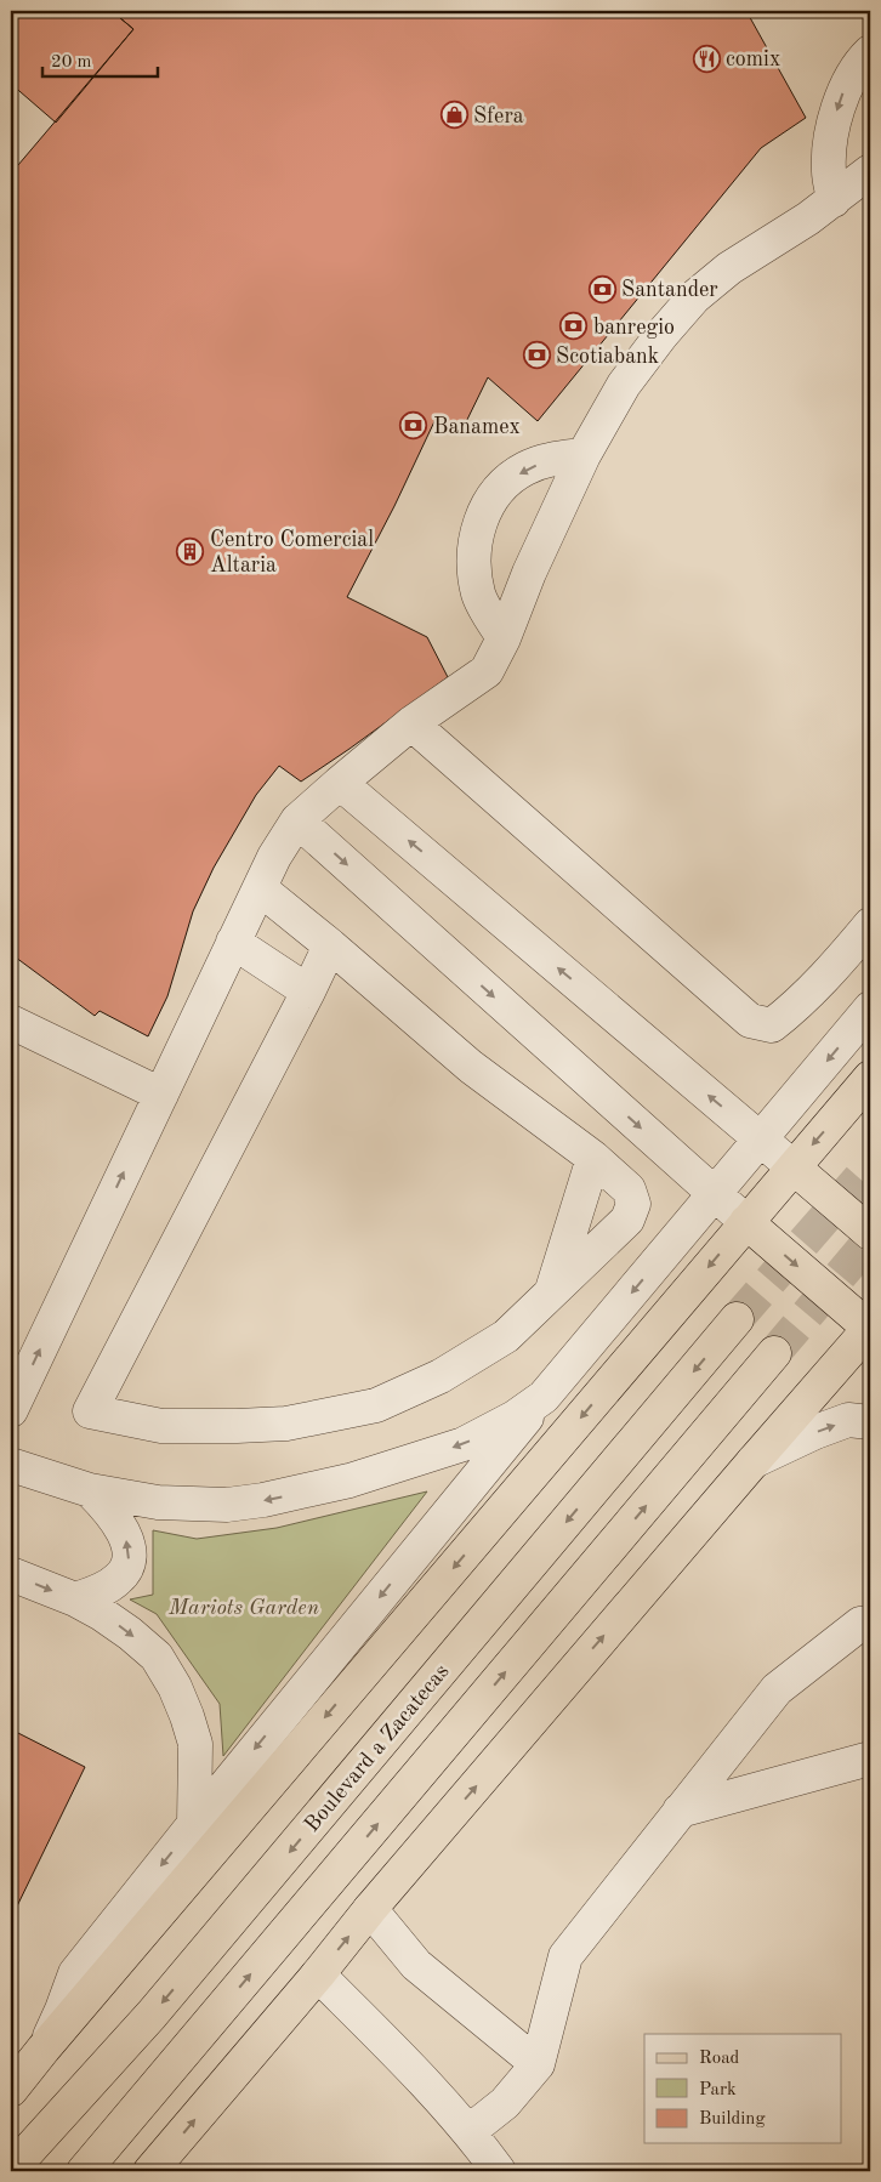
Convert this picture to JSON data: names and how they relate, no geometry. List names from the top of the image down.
{
  "streets": {
    "main road": ["Boulevard a Zacatecas"]
  },
  "parks": ["Mariots Garden"],
  "places": {
    "restaurant": ["comix"],
    "shop": ["Sfera"],
    "bank": [
      "Santander",
      "banregio",
      "Scotiabank",
      "Banamex"
    ],
    "building": ["Centro Comercial Altaria"]
  },
  "legend": ["Road", "Park", "Building"],
  "scale_bar": "20 m"
}
